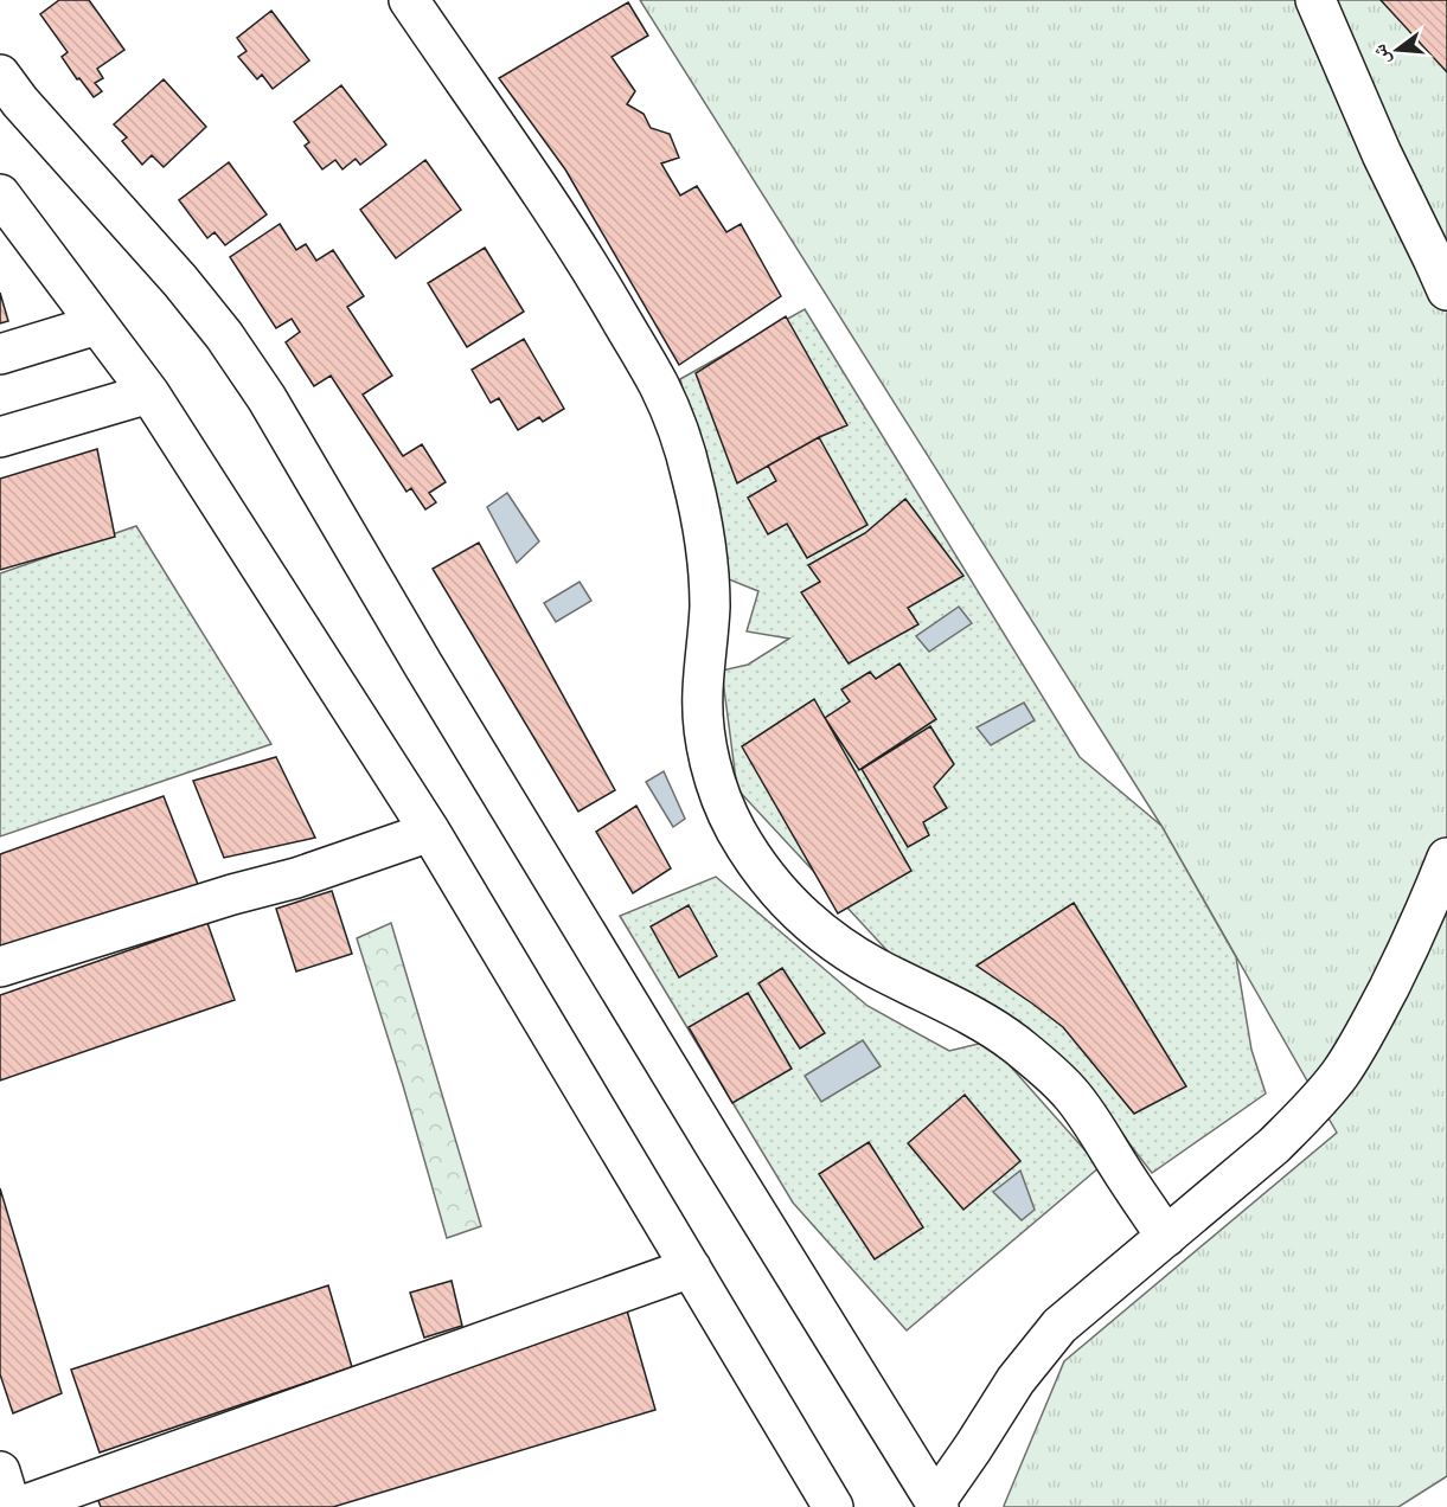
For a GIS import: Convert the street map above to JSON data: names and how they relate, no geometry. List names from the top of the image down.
{
  "north": "left"
}
